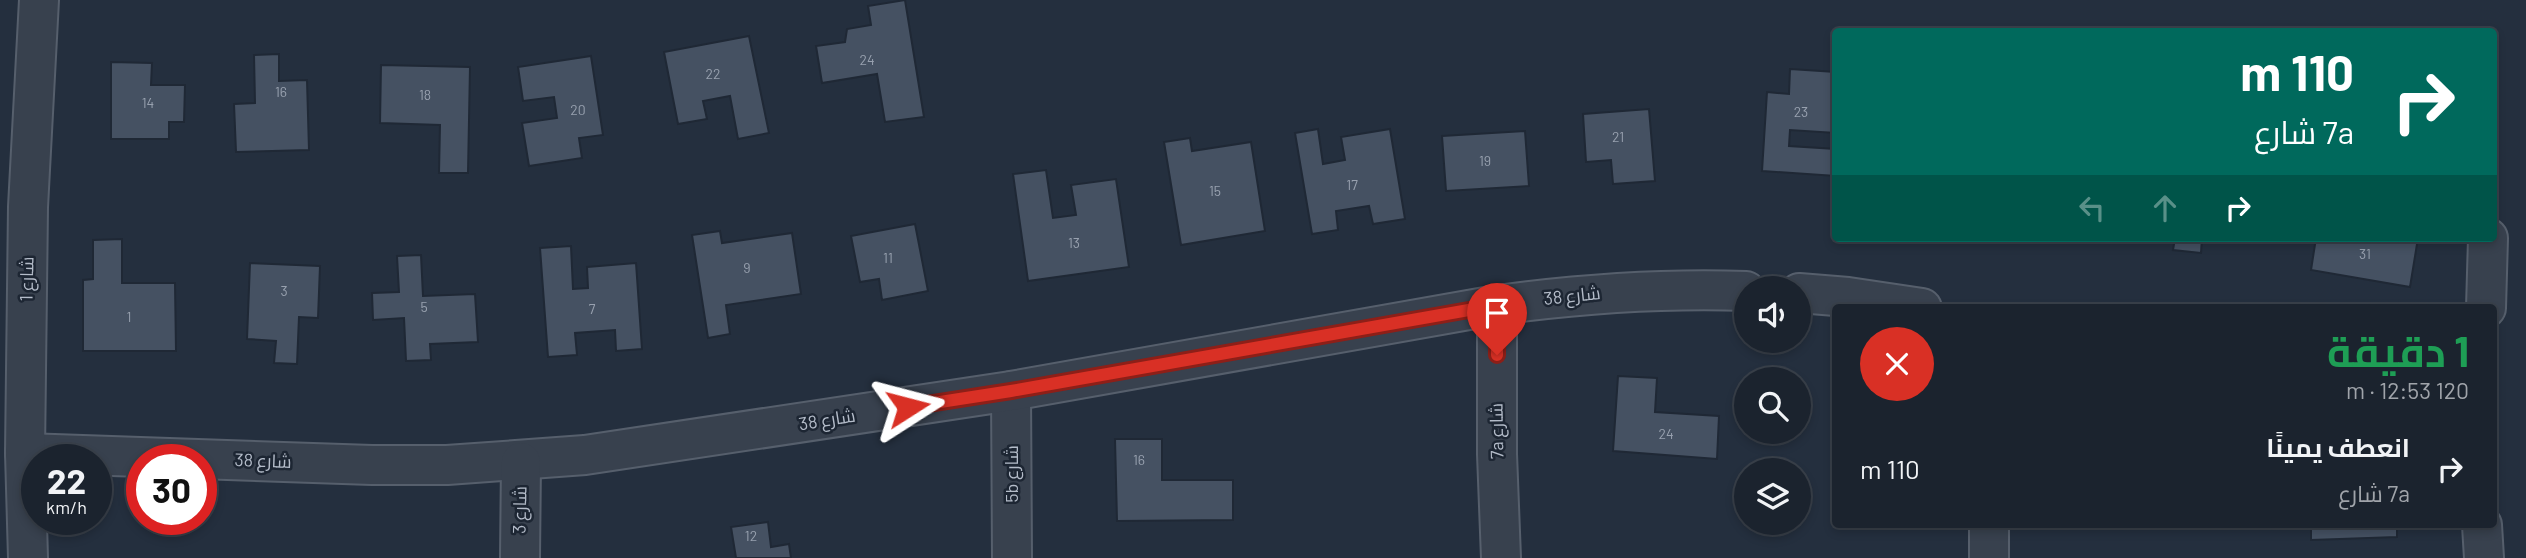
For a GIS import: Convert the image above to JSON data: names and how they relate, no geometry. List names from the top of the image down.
{
  "streets": {
    "street": [
      "شارع 1",
      "شارع 38",
      "7a شارع",
      "5b شارع",
      "شارع 3"
    ]
  },
  "crossings": [
    ["شارع 38", "7a شارع"],
    ["شارع 38", "5b شارع"],
    ["شارع 38", "شارع 3"]
  ],
  "house_numbers": [
    "24",
    "22",
    "16",
    "18",
    "14",
    "20",
    "23",
    "21",
    "19",
    "17",
    "15",
    "13",
    "31",
    "11",
    "9",
    "3",
    "5",
    "7",
    "1",
    "24",
    "16",
    "12"
  ],
  "page": {
    "turn": ["110 m", "7a شارع"],
    "heading": ["1 دقيقة", "120 m · 12:53"],
    "list": [
      {
        "name": "انعطف يمينًا",
        "note": "7a شارع",
        "value": "110 m"
      }
    ],
    "speed": "22 km/h",
    "limit": "30"
  }
}
